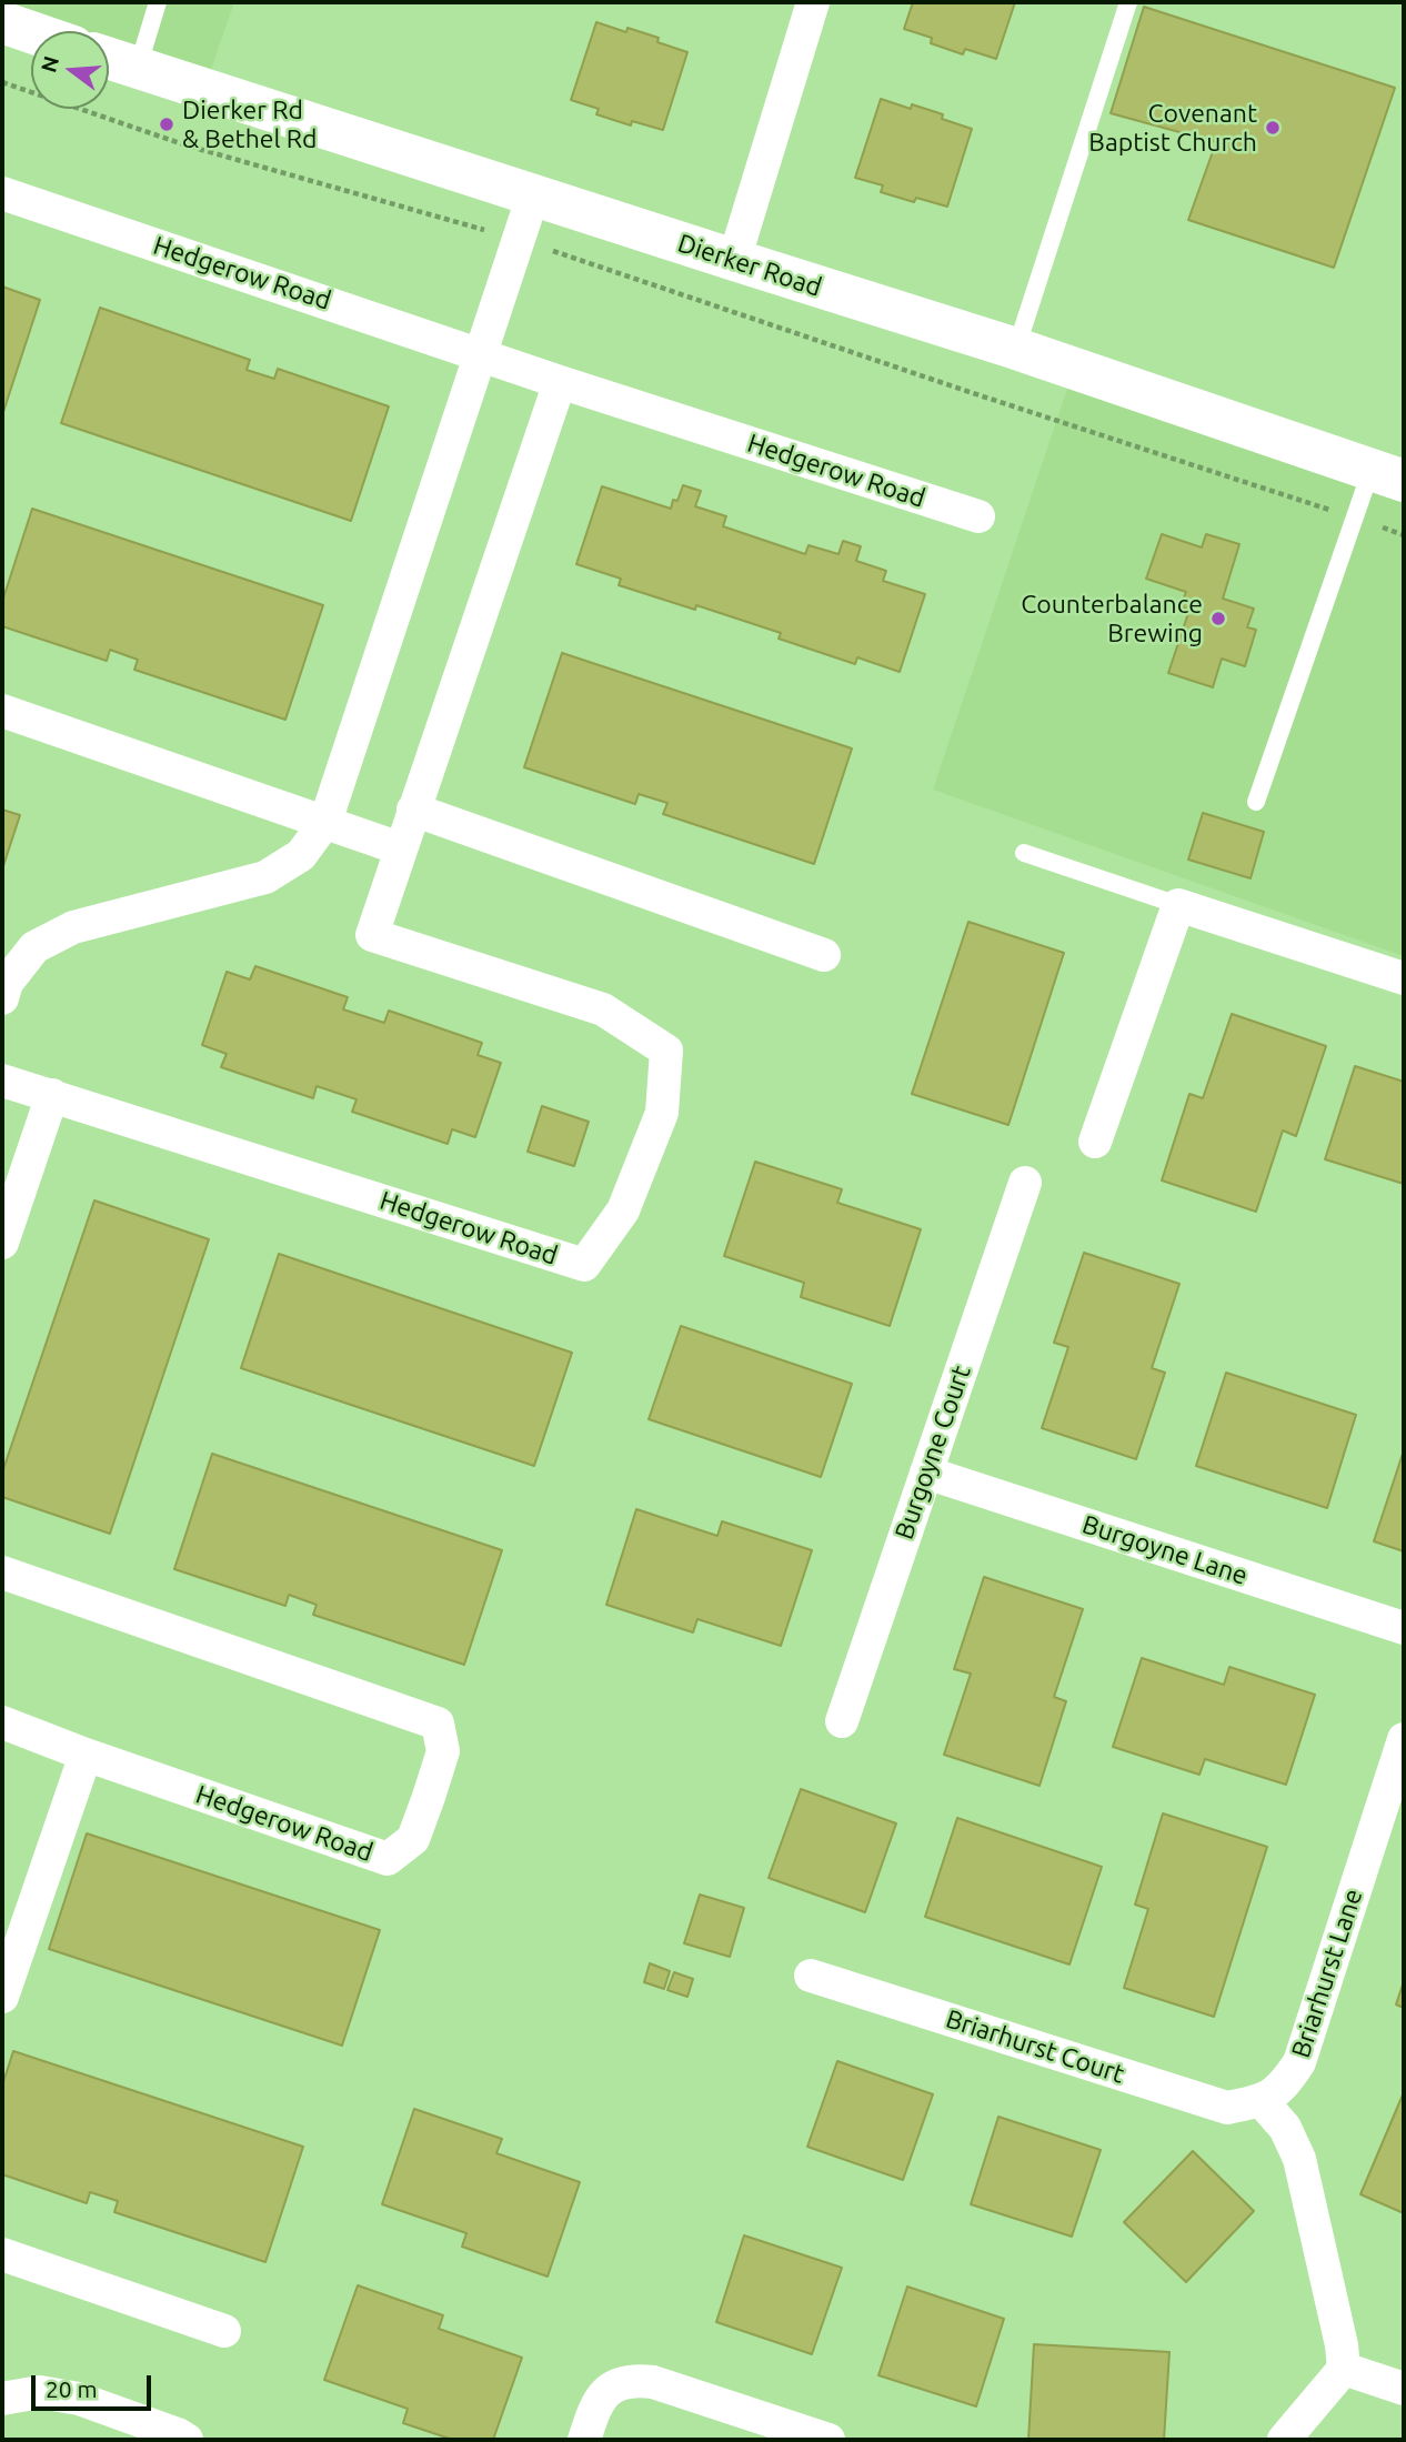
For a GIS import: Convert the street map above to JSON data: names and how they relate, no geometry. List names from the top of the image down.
{
  "streets": {
    "street": [
      "Dierker Road",
      "Hedgerow Road",
      "Burgoyne Court",
      "Burgoyne Lane",
      "Briarhurst Lane",
      "Briarhurst Court"
    ]
  },
  "crossings": [
    ["Burgoyne Court", "Burgoyne Lane"],
    ["Briarhurst Lane", "Briarhurst Court"]
  ],
  "places": ["Dierker Rd & Bethel Rd", "Covenant Baptist Church", "Counterbalance Brewing"],
  "scale_bar": "20 m",
  "north": "left"
}
